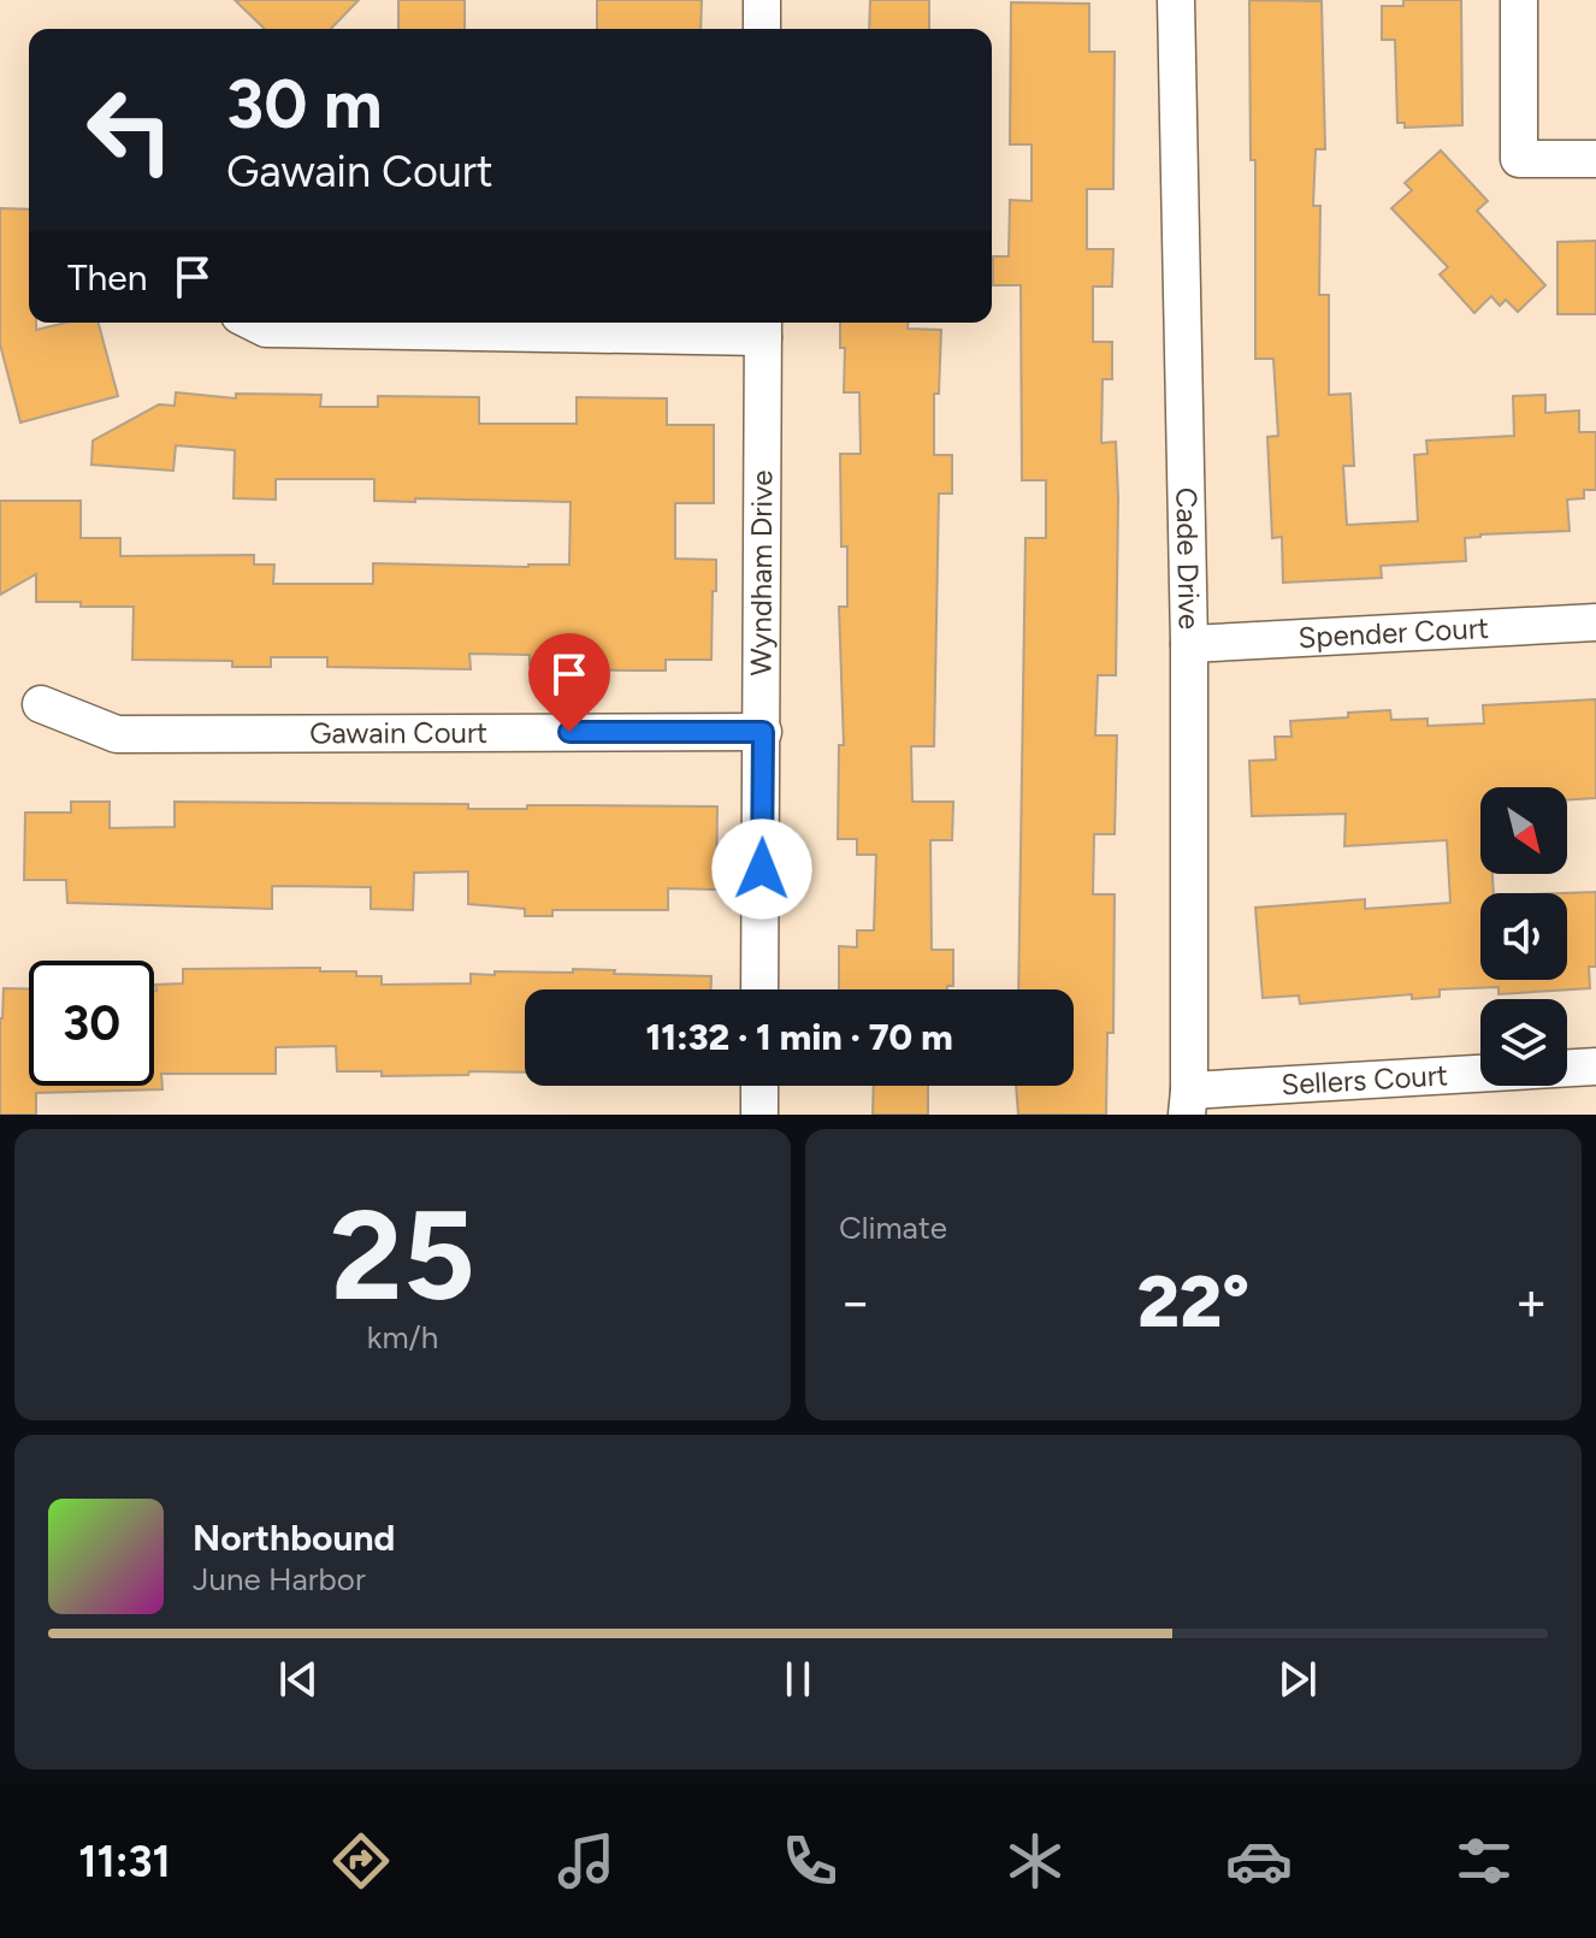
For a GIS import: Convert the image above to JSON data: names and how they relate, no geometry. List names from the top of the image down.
{
  "streets": {
    "street": [
      "Cade Drive",
      "Wyndham Drive",
      "Spender Court",
      "Gawain Court",
      "Sellers Court"
    ]
  },
  "crossings": [
    ["Cade Drive", "Spender Court"],
    ["Cade Drive", "Sellers Court"],
    ["Wyndham Drive", "Gawain Court"]
  ],
  "north": "bottom right",
  "page": {
    "turn": ["30 m", "Gawain Court"],
    "then": "Then",
    "limit": "30",
    "trip": "11:32 · 1 min · 70 m",
    "tile": [
      ["25", "km/h"],
      "Climate"
    ],
    "heat": ["−", "22°", "+"],
    "song": ["Northbound", "June Harbor"],
    "tabs": "11:31"
  }
}
